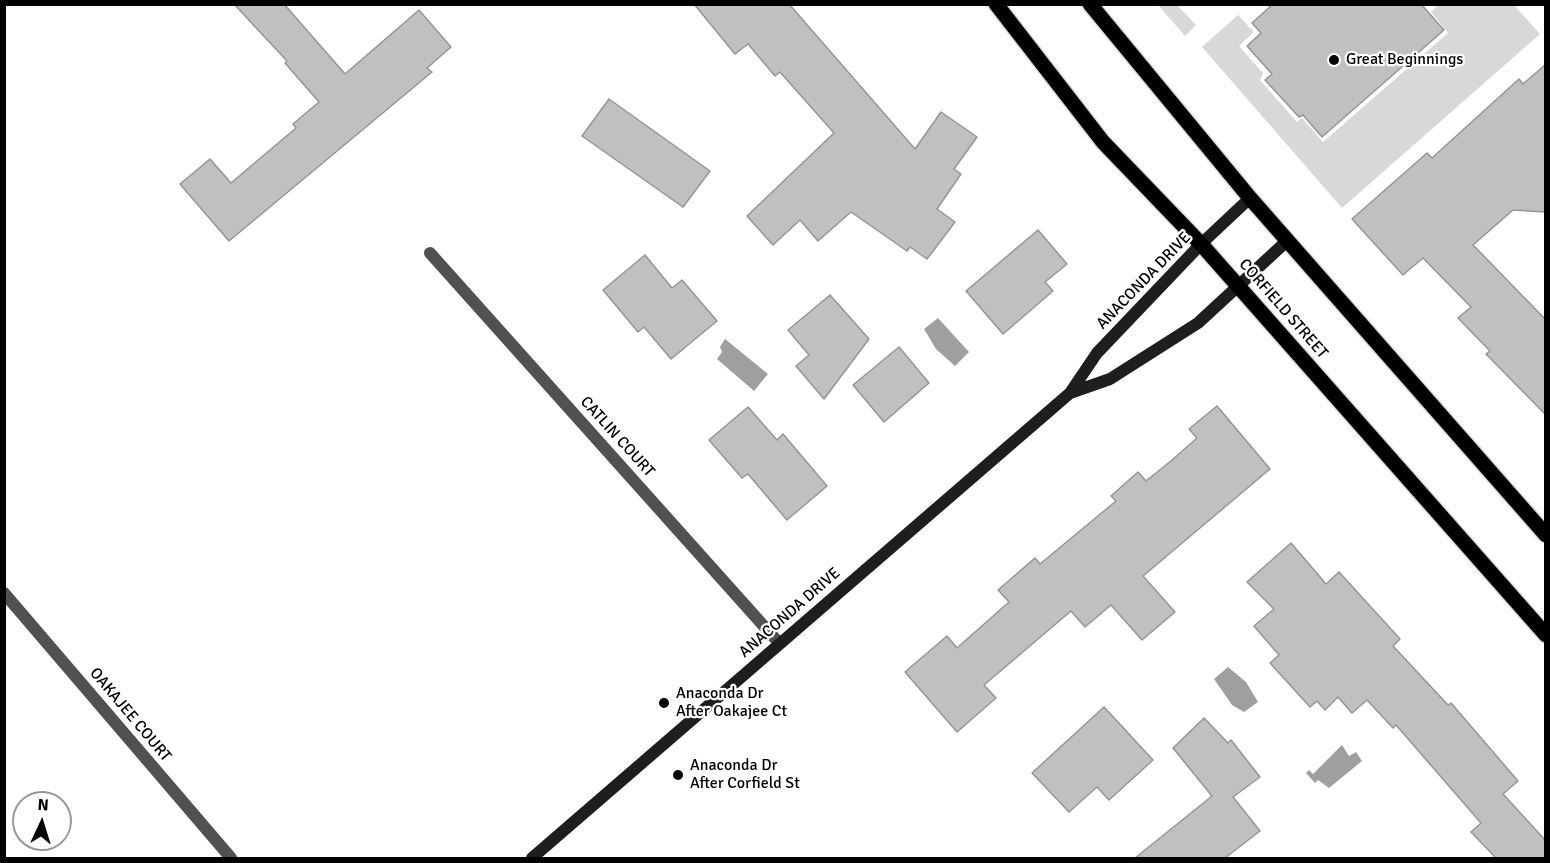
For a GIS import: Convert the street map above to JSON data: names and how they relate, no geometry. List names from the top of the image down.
{
  "streets": {
    "main road": ["ANACONDA DRIVE", "CORFIELD STREET"],
    "street": ["CATLIN COURT", "OAKAJEE COURT"]
  },
  "crossings": [
    ["ANACONDA DRIVE", "CORFIELD STREET"],
    ["ANACONDA DRIVE", "CATLIN COURT"]
  ],
  "places": ["Great Beginnings", "Anaconda Dr After Oakajee Ct", "Anaconda Dr After Corfield St"],
  "north": "top"
}
